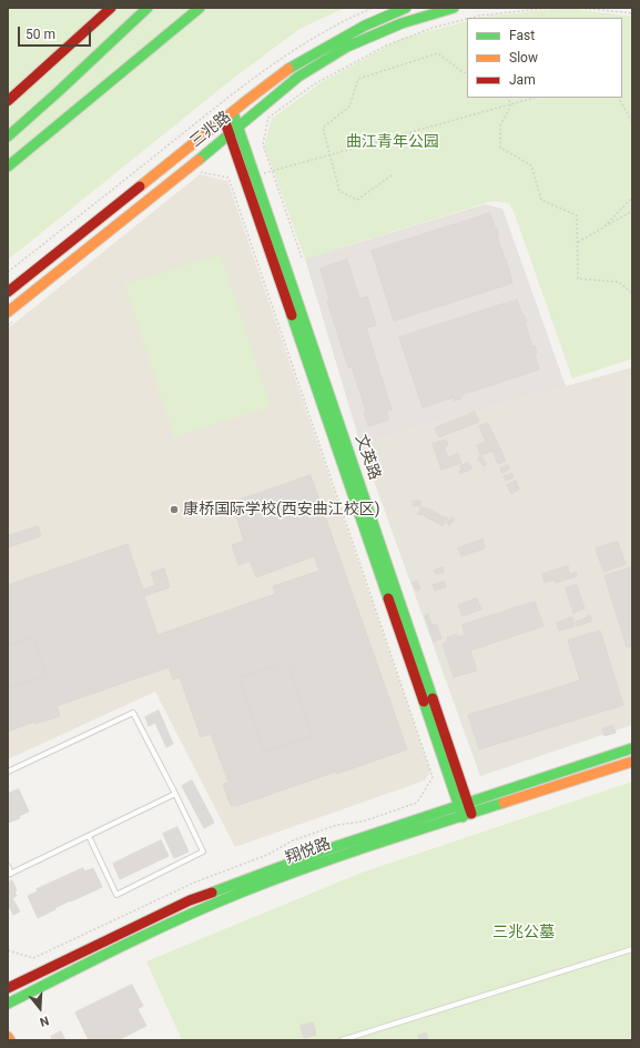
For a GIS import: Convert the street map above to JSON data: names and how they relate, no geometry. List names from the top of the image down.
{
  "streets": {
    "main road": ["三兆路", "文英路", "翔悦路"]
  },
  "crossings": [
    ["三兆路", "文英路"],
    ["文英路", "翔悦路"]
  ],
  "parks": ["曲江青年公园", "三兆公墓"],
  "places": ["康桥国际学校(西安曲江校区)"],
  "legend": ["Fast", "Slow", "Jam"],
  "scale_bar": "50 m",
  "north": "bottom"
}
